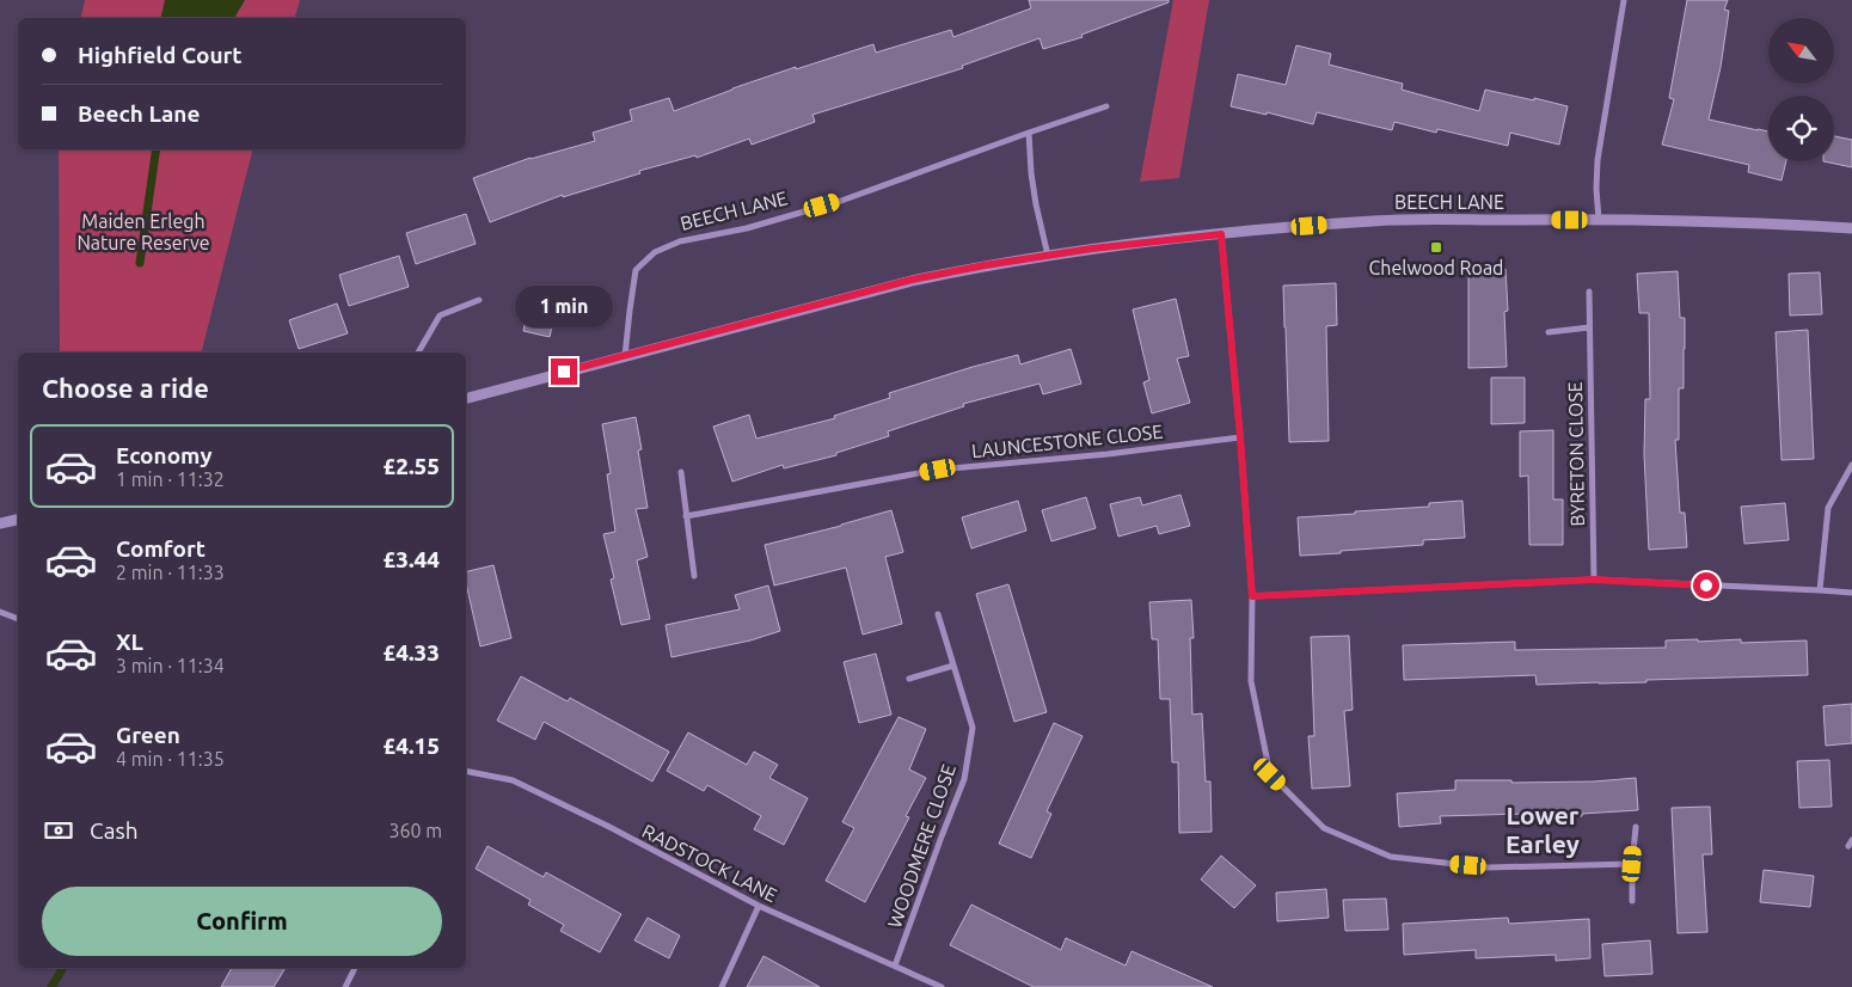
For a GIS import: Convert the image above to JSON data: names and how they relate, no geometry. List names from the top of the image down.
{
  "streets": {
    "street": [
      "BEECH LANE",
      "LAUNCESTONE CLOSE",
      "BYRETON CLOSE",
      "WOODMERE CLOSE",
      "RADSTOCK LANE"
    ]
  },
  "crossings": [
    ["WOODMERE CLOSE", "RADSTOCK LANE"]
  ],
  "districts": ["Lower Earley"],
  "parks": ["Maiden Erlegh Nature Reserve"],
  "places": {
    "transit": ["Chelwood Road"]
  },
  "north": "top left",
  "page": {
    "banner": ["Highfield Court", "Beech Lane"],
    "bubble": "1 min",
    "heading": "Choose a ride",
    "list": [
      {
        "name": "Economy",
        "note": "1 min · 11:32",
        "value": "£2.55"
      },
      {
        "name": "Comfort",
        "note": "2 min · 11:33",
        "value": "£3.44"
      },
      {
        "name": "XL",
        "note": "3 min · 11:34",
        "value": "£4.33"
      },
      {
        "name": "Green",
        "note": "4 min · 11:35",
        "value": "£4.15"
      }
    ],
    "pay": ["Cash", "360 m"],
    "buttons": "Confirm"
  }
}
